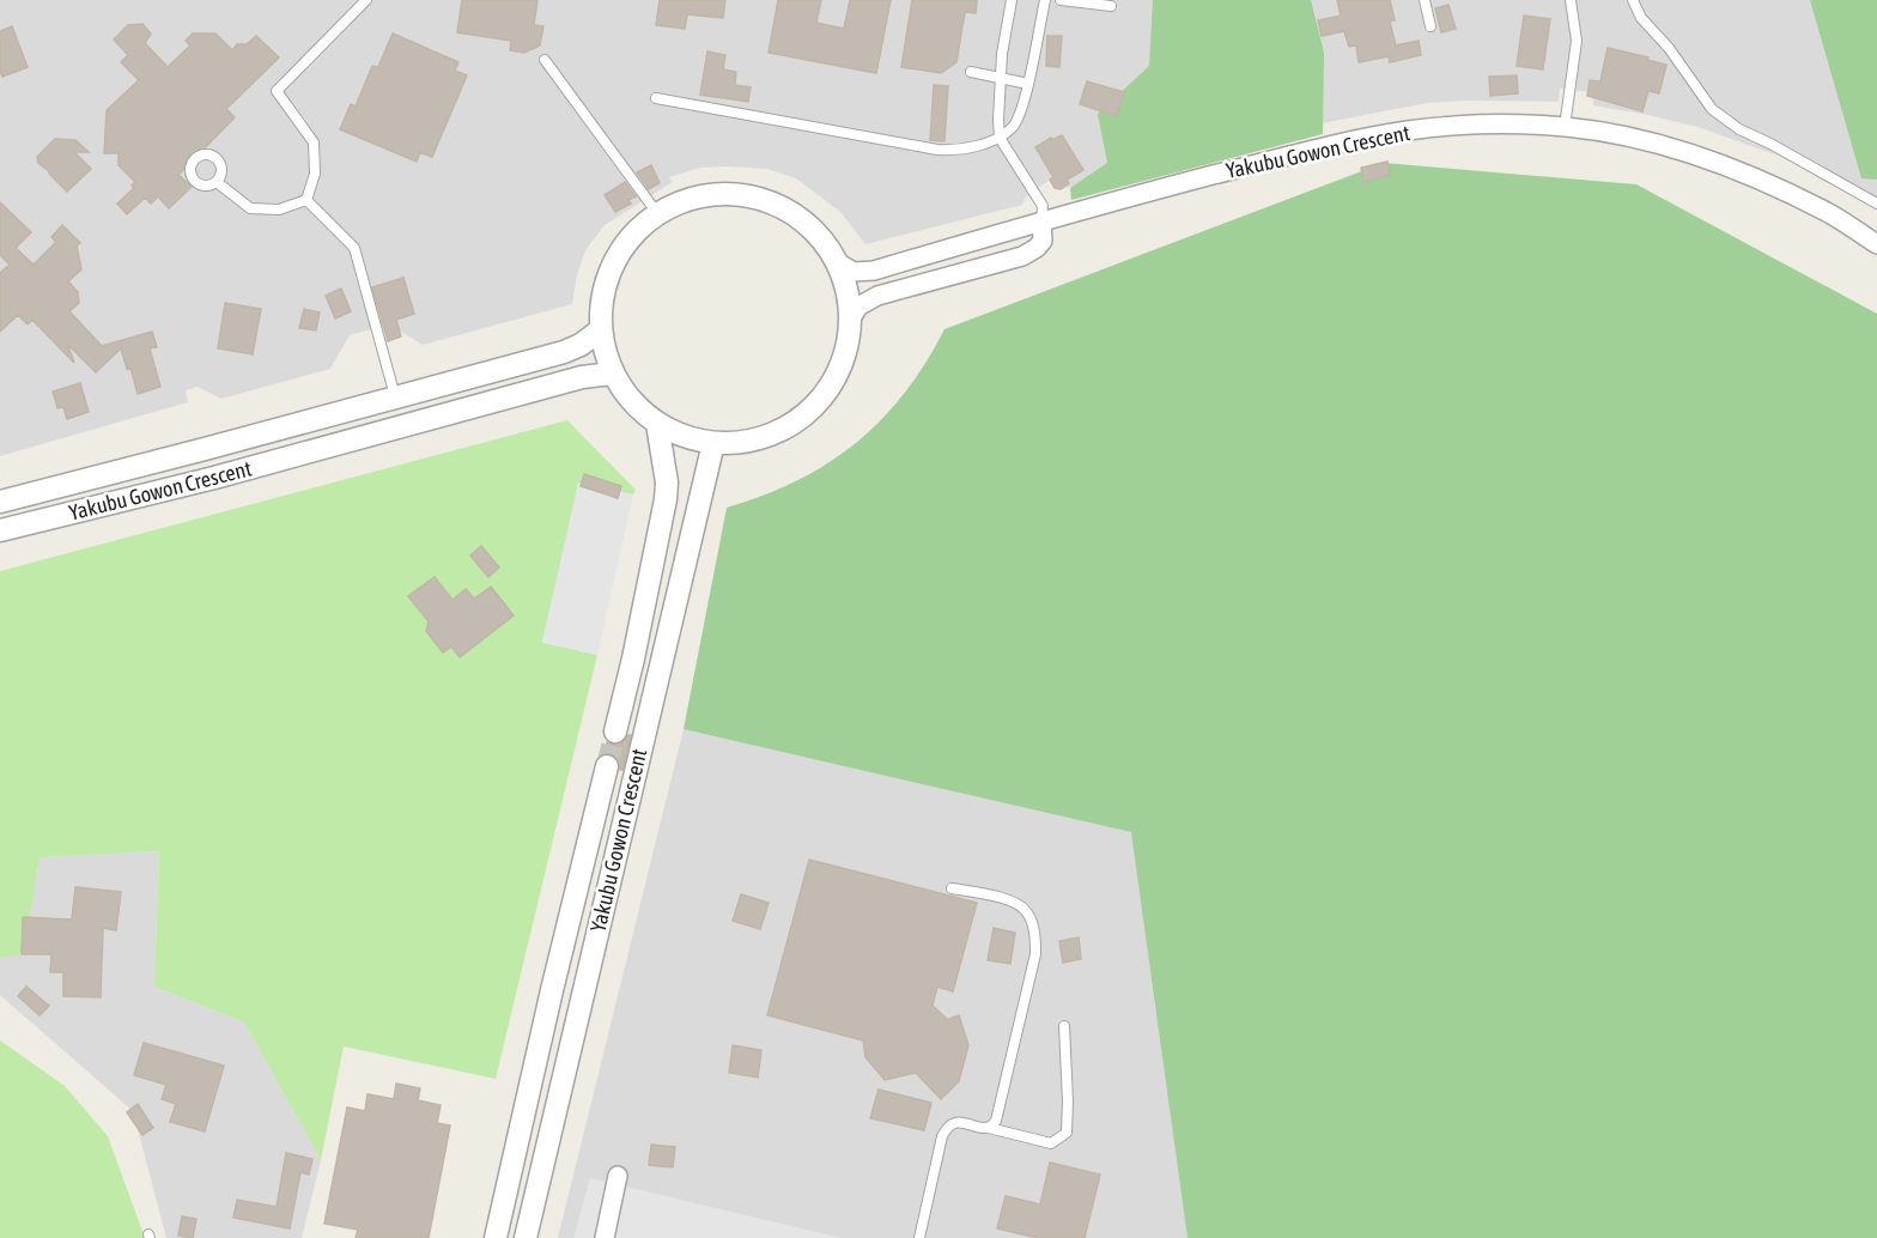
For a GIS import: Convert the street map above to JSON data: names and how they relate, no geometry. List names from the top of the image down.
{
  "streets": {
    "street": ["Yakubu Gowon Crescent"]
  }
}
